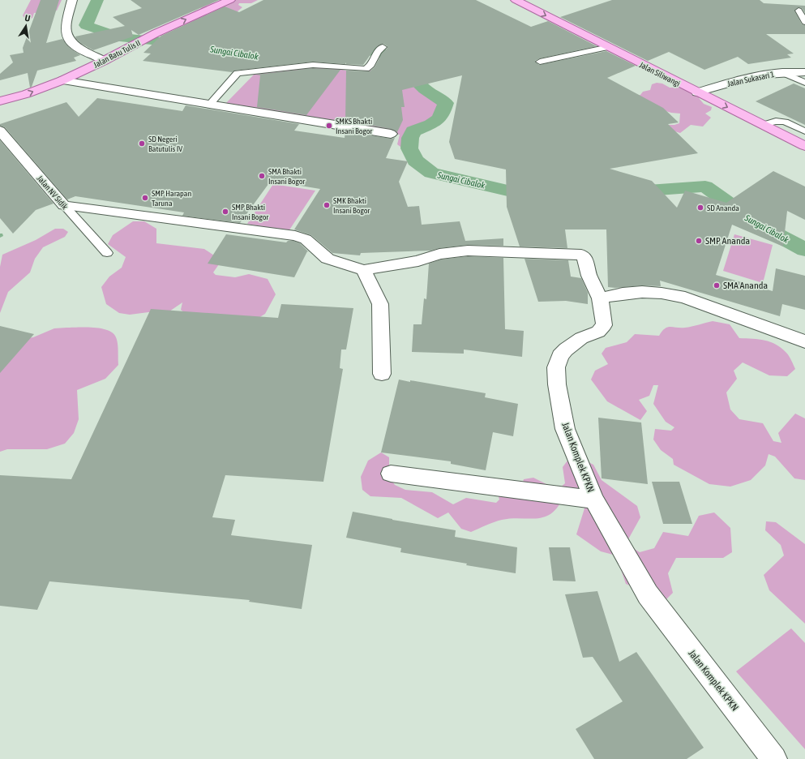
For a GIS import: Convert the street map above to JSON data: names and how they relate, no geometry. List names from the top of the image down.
{
  "streets": {
    "main road": ["Jalan Batu Tulis II", "Jalan Siliwangi"],
    "street": ["Jalan Sukasari 1", "Jalan NV Sidik", "Jalan Komplek KPKN"]
  },
  "crossings": [
    ["Jalan Siliwangi", "Jalan Sukasari 1"]
  ],
  "one_way": ["Jalan Batu Tulis II", "Jalan Siliwangi"],
  "water": ["Sungai Cibalok"],
  "places": [
    "SMKS Bhakti Insani Bogor",
    "SD Negeri Batutulis IV",
    "SMA Bhakti Insani Bogor",
    "SMP Harapan Taruna",
    "SMK Bhakti Insani Bogor",
    "SD Ananda",
    "SMP Bhakti Insani Bogor",
    "SMP Ananda",
    "SMA Ananda"
  ],
  "north": "top"
}
